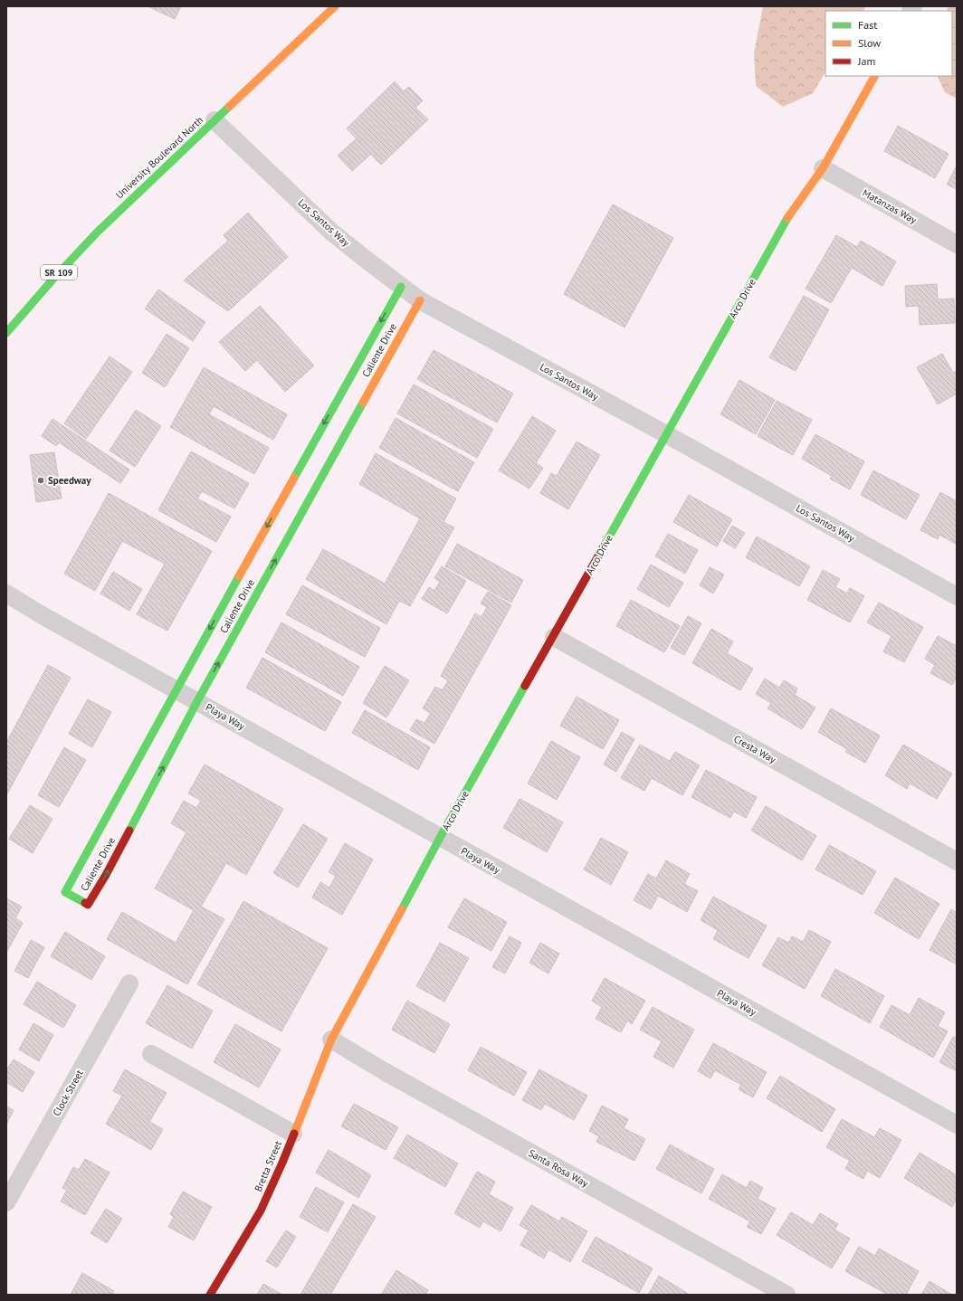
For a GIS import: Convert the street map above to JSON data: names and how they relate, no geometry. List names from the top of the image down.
{
  "streets": {
    "street": [
      "University Boulevard North",
      "Matanzas Way",
      "Los Santos Way",
      "SR 109",
      "Arco Drive",
      "Caliente Drive",
      "Playa Way",
      "Cresta Way",
      "Clock Street",
      "Bretta Street",
      "Santa Rosa Way"
    ]
  },
  "crossings": [
    ["University Boulevard North", "Los Santos Way"],
    ["Matanzas Way", "Arco Drive"],
    ["Los Santos Way", "Arco Drive"],
    ["Los Santos Way", "Caliente Drive"],
    ["Arco Drive", "Playa Way"],
    ["Arco Drive", "Cresta Way"],
    ["Arco Drive", "Bretta Street"],
    ["Arco Drive", "Santa Rosa Way"],
    ["Caliente Drive", "Playa Way"],
    ["Bretta Street", "Santa Rosa Way"]
  ],
  "places": ["Speedway"],
  "legend": ["Fast", "Slow", "Jam"]
}
